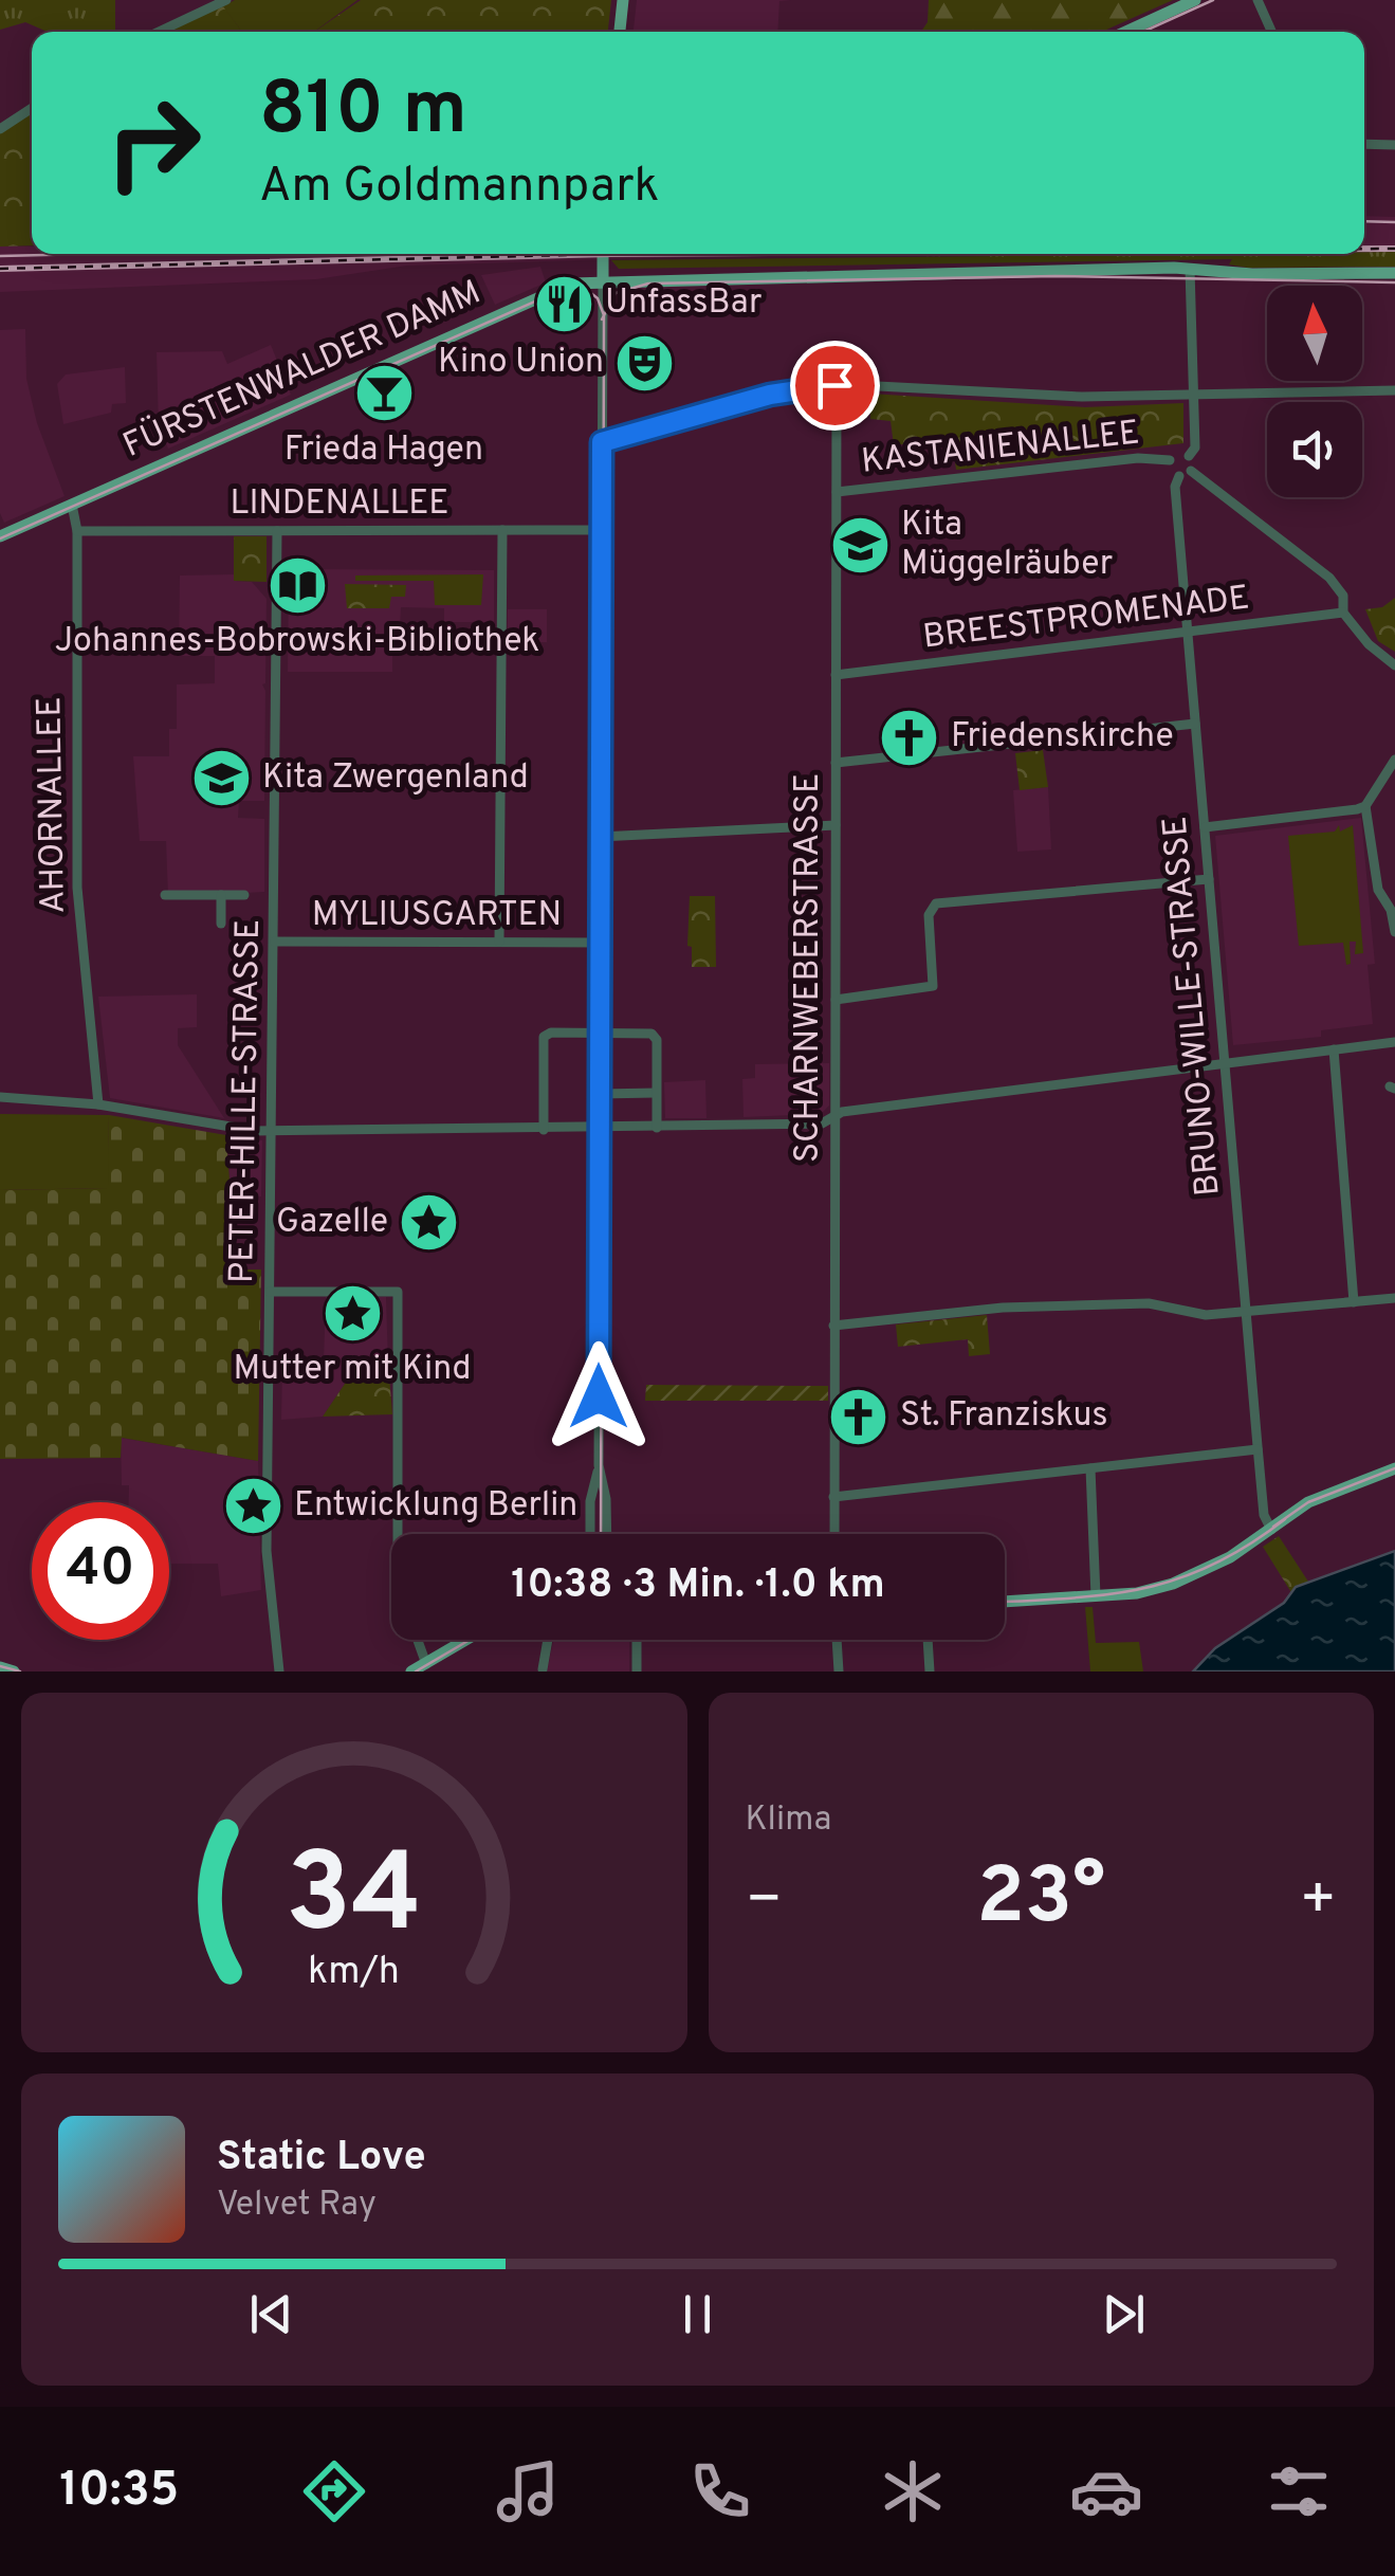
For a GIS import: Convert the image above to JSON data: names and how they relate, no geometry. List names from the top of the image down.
{
  "streets": {
    "main road": ["FÜRSTENWALDER DAMM"],
    "street": [
      "KASTANIENALLEE",
      "LINDENALLEE",
      "BREESTPROMENADE",
      "AHORNALLEE",
      "MYLIUSGARTEN",
      "SCHARNWEBERSTRASSE",
      "BRUNO-WILLE-STRASSE",
      "PETER-HILLE-STRASSE"
    ]
  },
  "crossings": [
    ["FÜRSTENWALDER DAMM", "AHORNALLEE"],
    ["KASTANIENALLEE", "SCHARNWEBERSTRASSE"],
    ["KASTANIENALLEE", "BRUNO-WILLE-STRASSE"],
    ["LINDENALLEE", "AHORNALLEE"],
    ["LINDENALLEE", "PETER-HILLE-STRASSE"],
    ["BREESTPROMENADE", "SCHARNWEBERSTRASSE"],
    ["BREESTPROMENADE", "BRUNO-WILLE-STRASSE"],
    ["MYLIUSGARTEN", "PETER-HILLE-STRASSE"]
  ],
  "places": {
    "restaurant": ["UnfassBar"],
    "theatre": ["Kino Union"],
    "bar": ["Frieda Hagen"],
    "school or university": ["Kita Müggelräuber", "Kita Zwergenland"],
    "library": ["Johannes-Bobrowski-Bibliothek"],
    "church": ["Friedenskirche", "St. Franziskus"],
    "place": ["Gazelle", "Mutter mit Kind", "Entwicklung Berlin"]
  },
  "north": "top",
  "page": {
    "turn": ["810 m", "Am Goldmannpark"],
    "limit": "40",
    "trip": "10:38 · 3 Min. · 1.0 km",
    "tile": "Klima",
    "heat": ["−", "23°", "+"],
    "song": ["Static Love", "Velvet Ray"],
    "tabs": "10:35",
    "gauge": ["34", "km/h"]
  }
}
